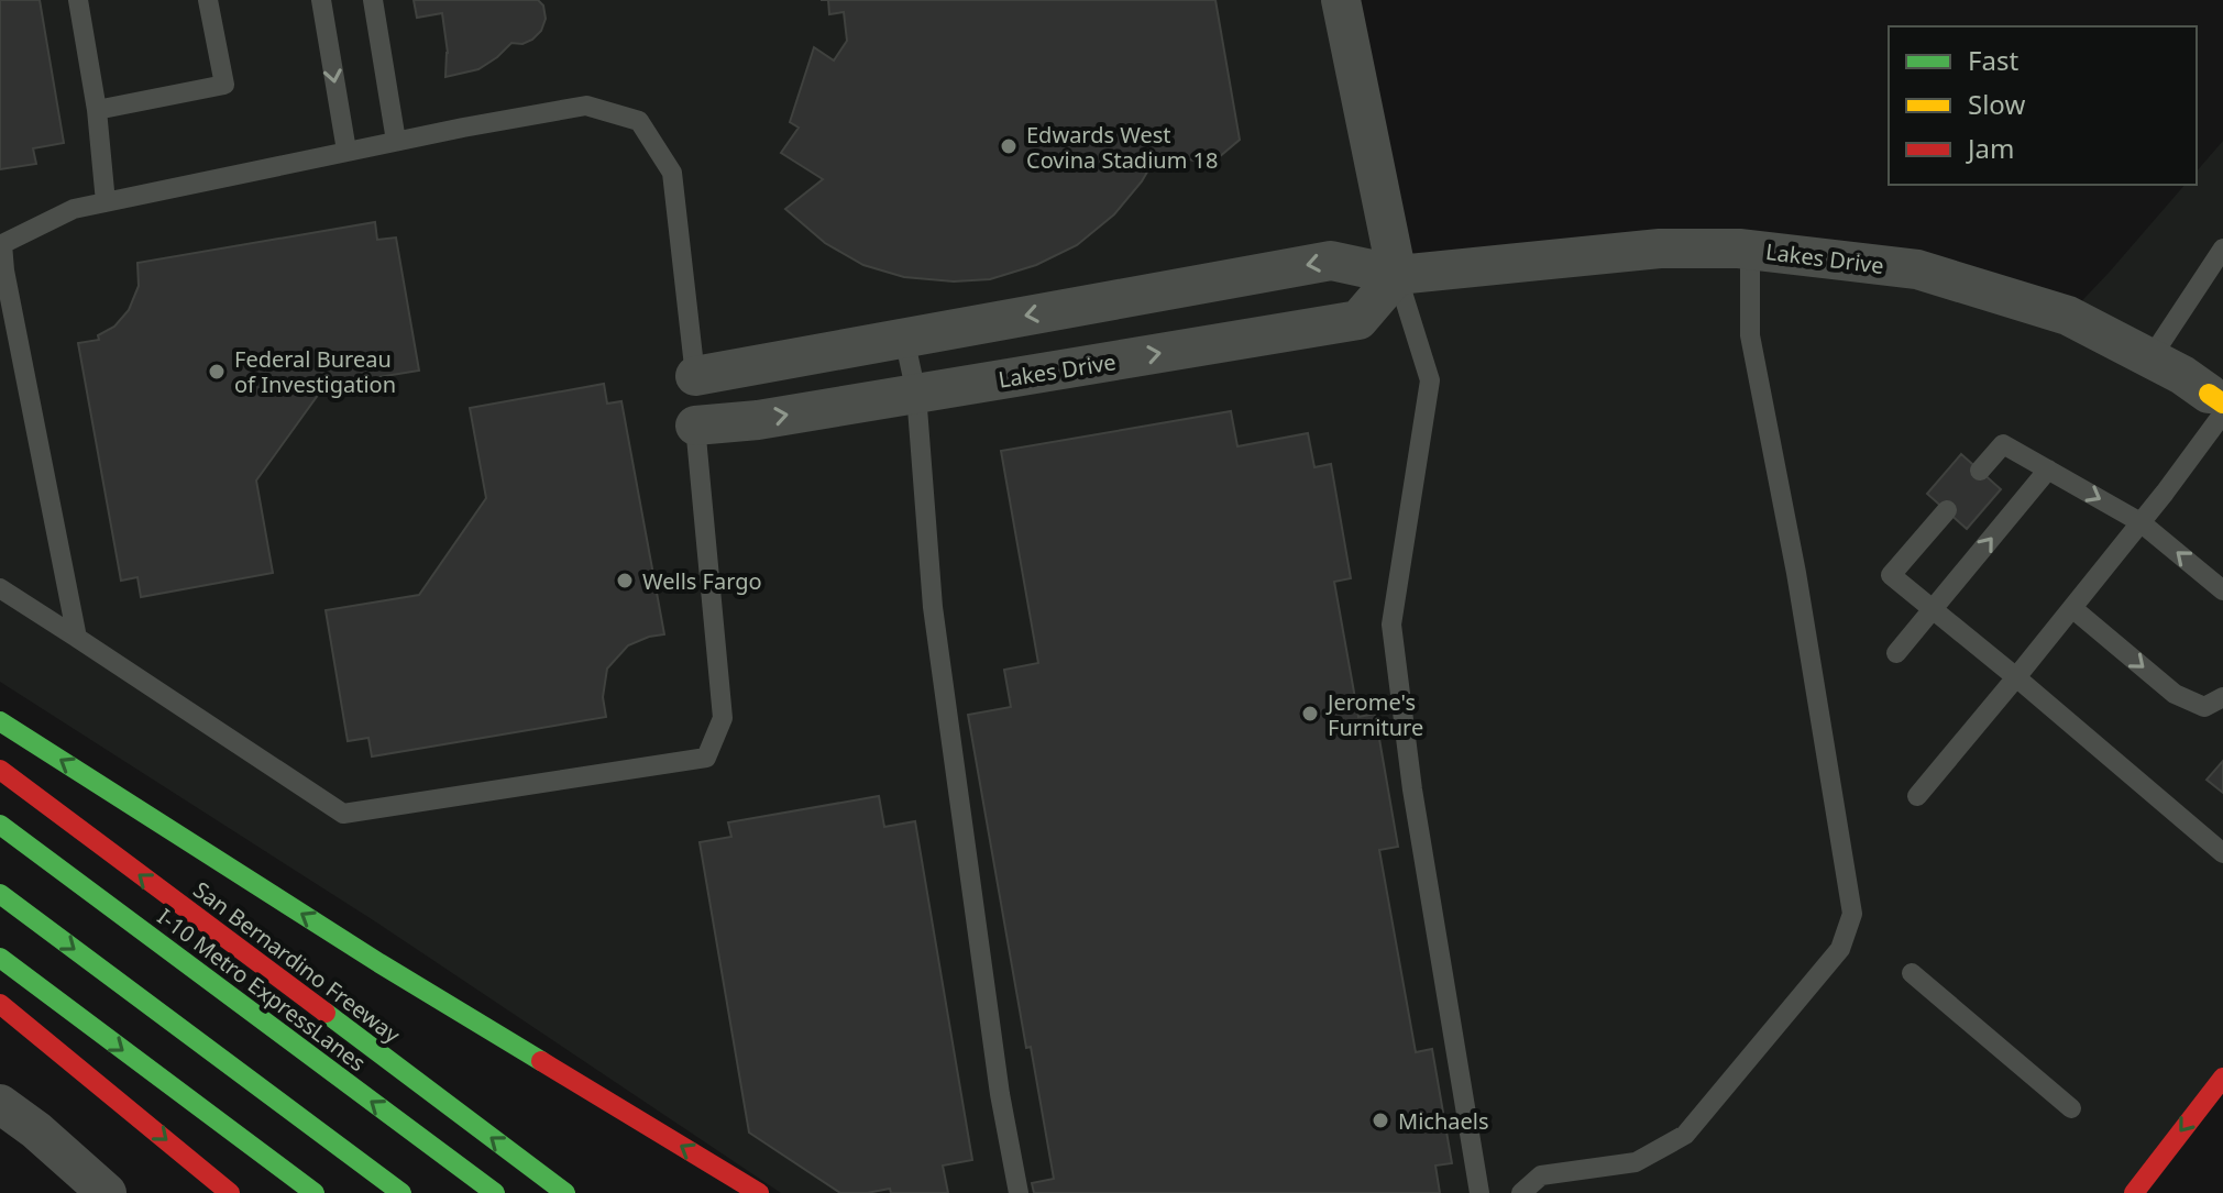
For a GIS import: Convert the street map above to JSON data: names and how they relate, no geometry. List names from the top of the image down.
{
  "streets": {
    "main road": ["San Bernardino Freeway", "I-10 Metro ExpressLanes"],
    "street": ["Lakes Drive"]
  },
  "places": [
    "Edwards West Covina Stadium 18",
    "Federal Bureau of Investigation",
    "Wells Fargo",
    "Jerome's Furniture",
    "Michaels"
  ],
  "legend": ["Fast", "Slow", "Jam"]
}
